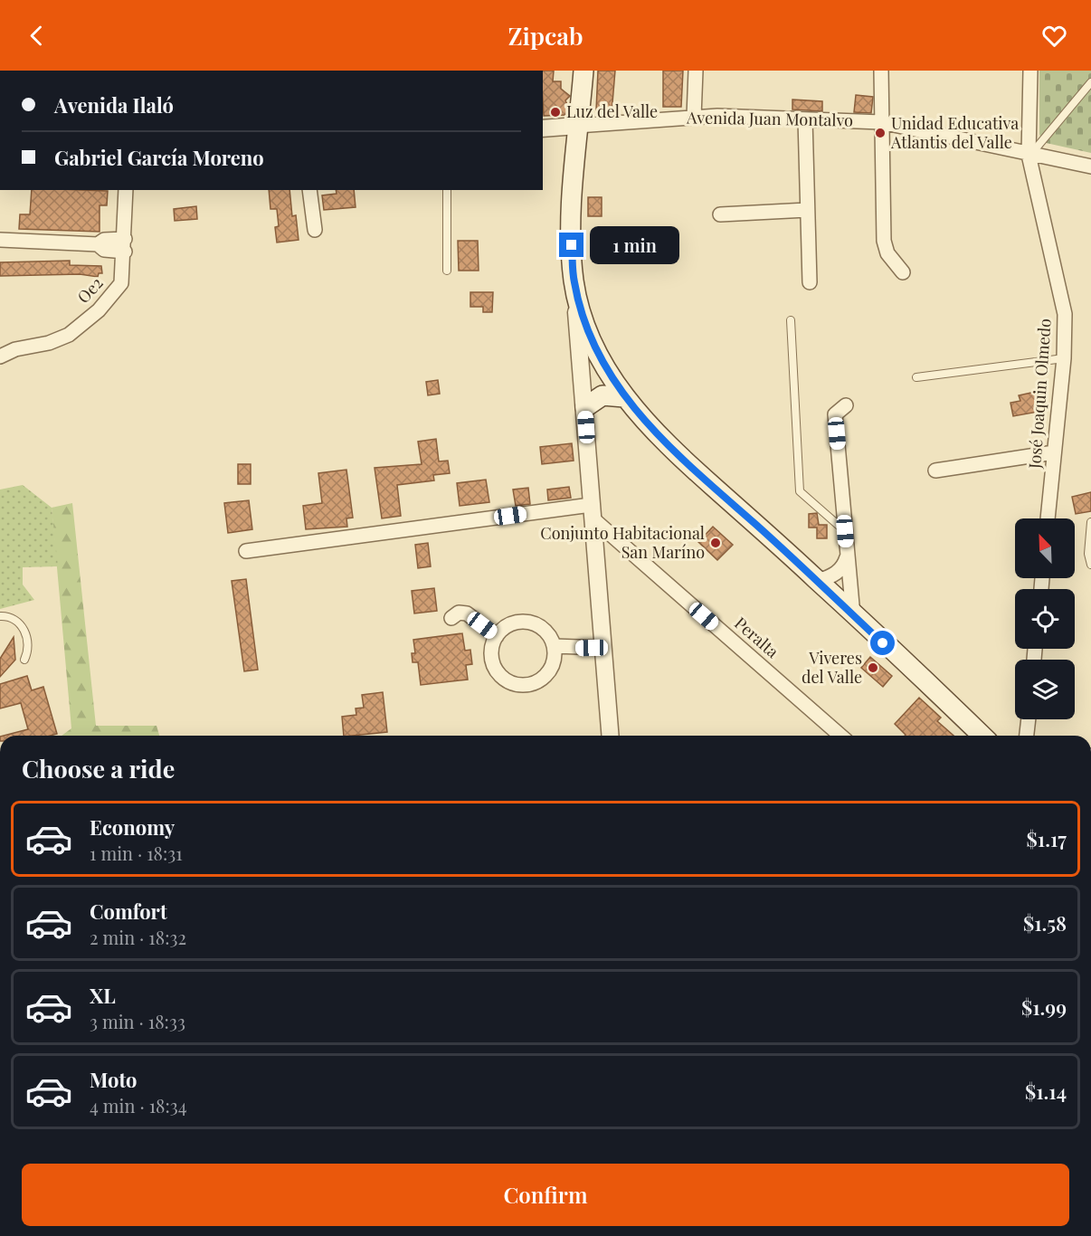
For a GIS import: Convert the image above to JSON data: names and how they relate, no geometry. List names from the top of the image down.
{
  "streets": {
    "street": [
      "Avenida Juan Montalvo",
      "Oe2",
      "José Joaquin Olmedo",
      "Peralta"
    ]
  },
  "crossings": [
    ["Avenida Juan Montalvo", "José Joaquin Olmedo"]
  ],
  "places": [
    "Luz del Valle",
    "Unidad Educativa Atlantis del Valle",
    "Conjunto Habitacional San Maríno",
    "Viveres del Valle"
  ],
  "north": "top left",
  "page": {
    "header": "Zipcab",
    "banner": ["Avenida Ilaló", "Gabriel García Moreno"],
    "bubble": "1 min",
    "heading": "Choose a ride",
    "list": [
      {
        "name": "Economy",
        "note": "1 min · 18:31",
        "value": "$1.17"
      },
      {
        "name": "Comfort",
        "note": "2 min · 18:32",
        "value": "$1.58"
      },
      {
        "name": "XL",
        "note": "3 min · 18:33",
        "value": "$1.99"
      },
      {
        "name": "Moto",
        "note": "4 min · 18:34",
        "value": "$1.14"
      }
    ],
    "buttons": "Confirm"
  }
}
